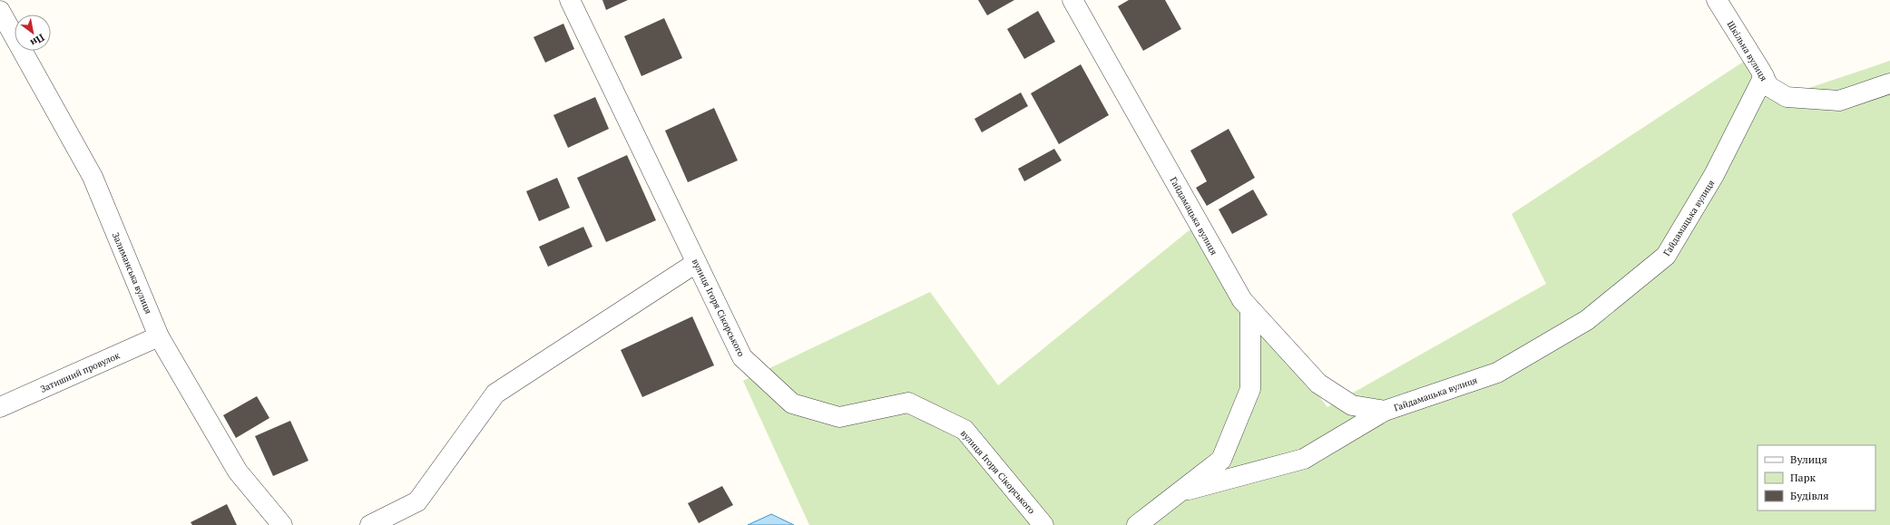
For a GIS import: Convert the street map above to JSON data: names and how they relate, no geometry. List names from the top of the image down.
{
  "streets": {
    "street": [
      "Шкільна вулиця",
      "Гайдамацька вулиця",
      "Залиманська вулиця",
      "вулиця Ігоря Сікорського",
      "Затишний провулок"
    ]
  },
  "crossings": [
    ["Шкільна вулиця", "Гайдамацька вулиця"],
    ["Залиманська вулиця", "Затишний провулок"]
  ],
  "legend": ["Вулиця", "Парк", "Будівля"],
  "north": "bottom right"
}
